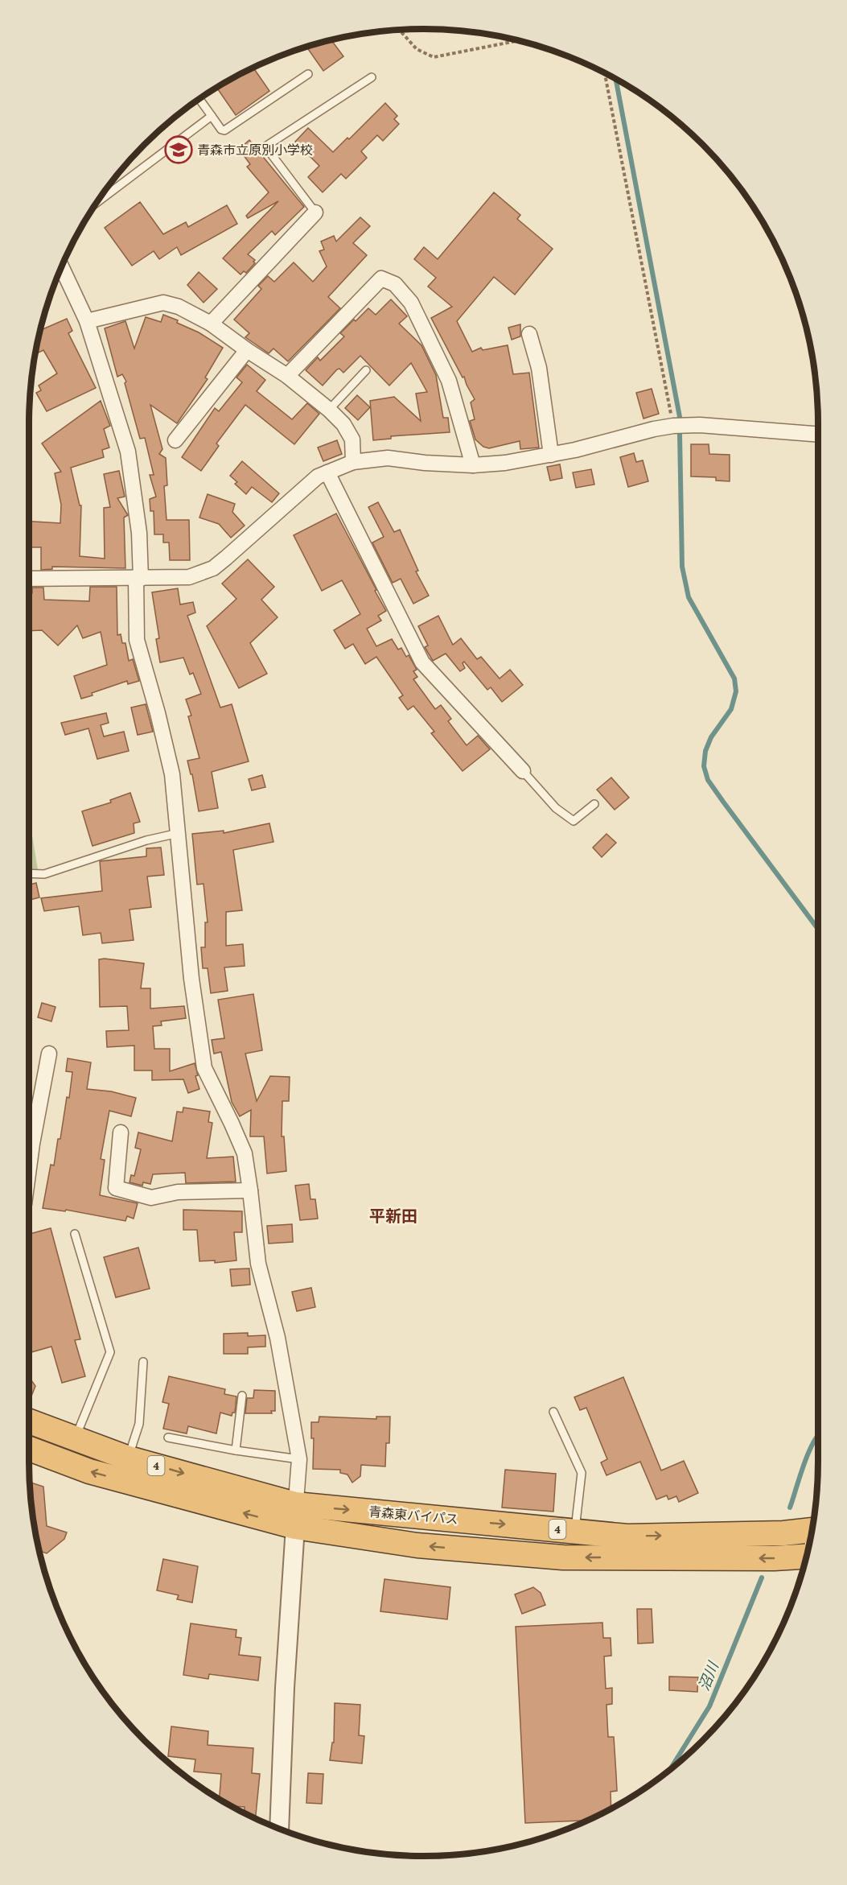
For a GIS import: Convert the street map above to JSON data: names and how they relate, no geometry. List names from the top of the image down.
{
  "streets": {
    "highway": ["4", "青森東バイパス"]
  },
  "districts": ["平新田"],
  "water": ["沼川"],
  "places": {
    "school or university": ["青森市立原別小学校"]
  }
}
